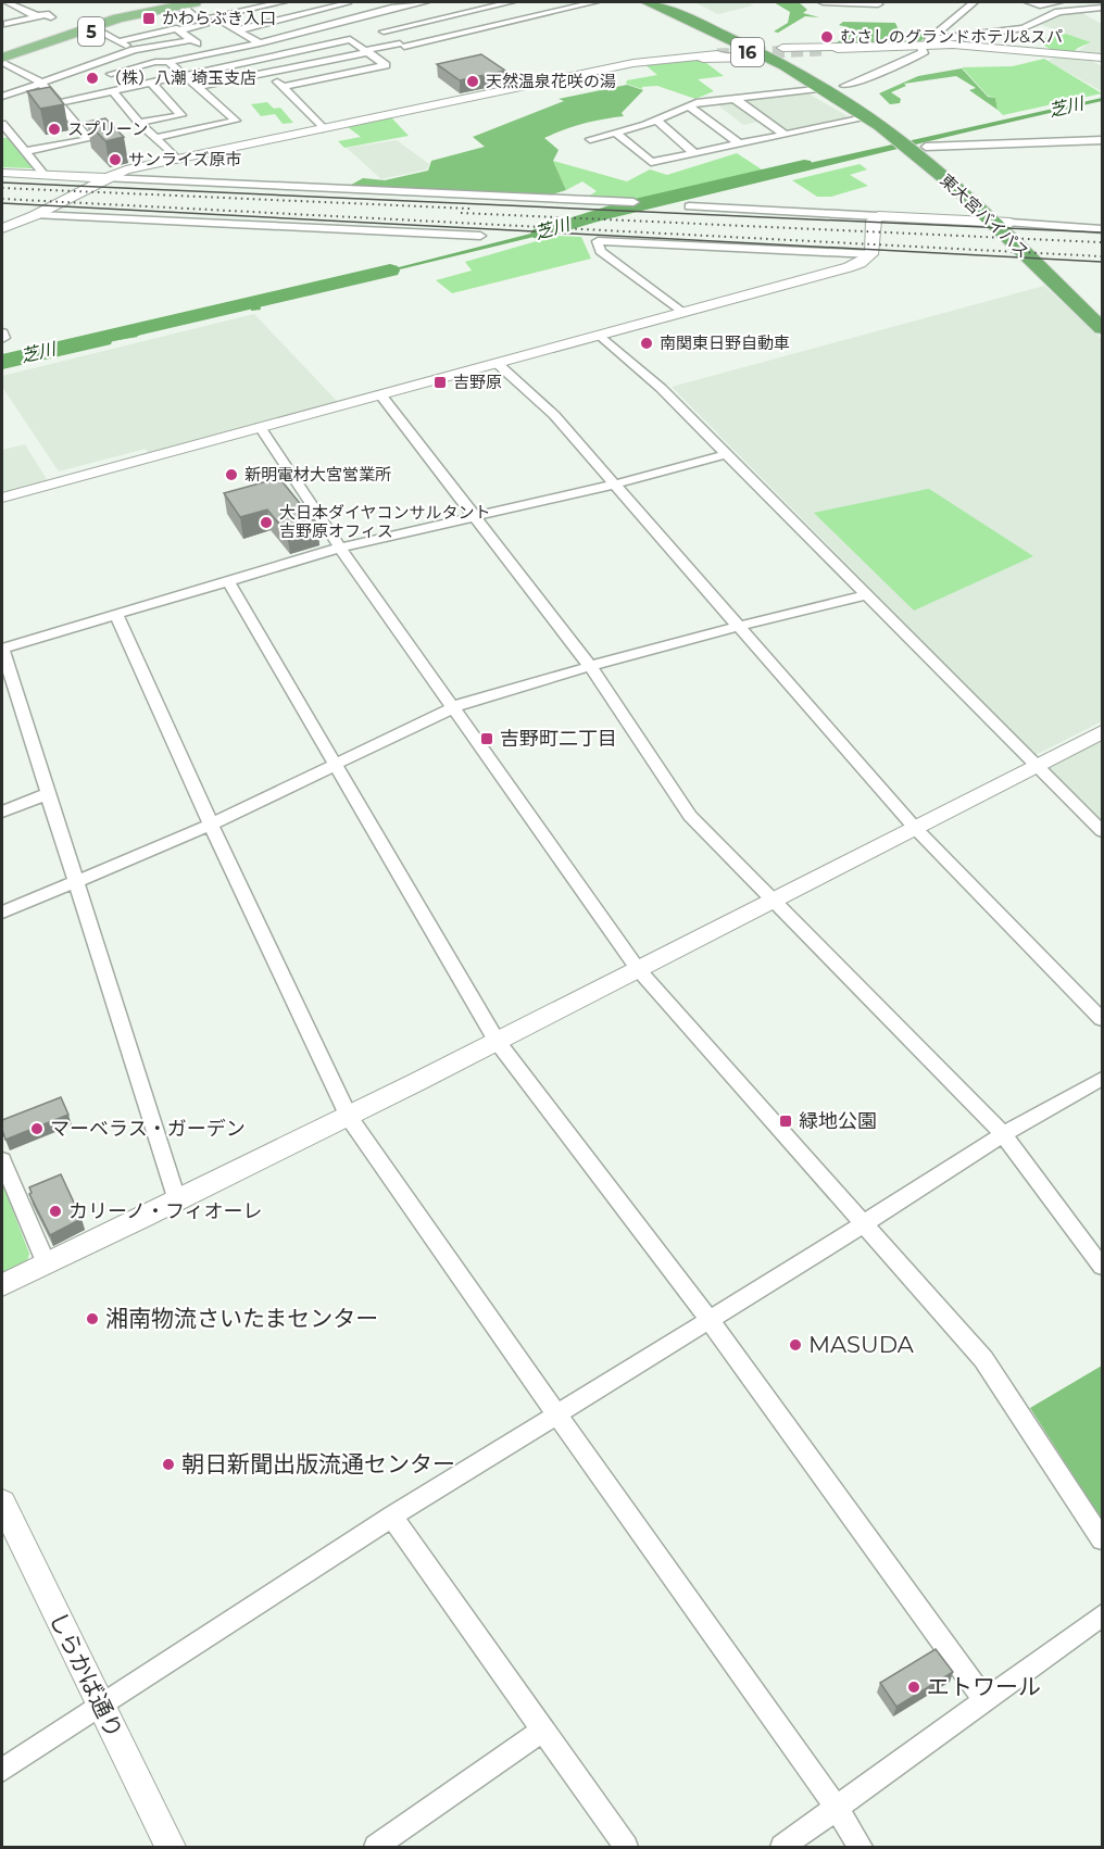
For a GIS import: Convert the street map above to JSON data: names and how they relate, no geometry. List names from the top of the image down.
{
  "streets": {
    "highway": ["16", "東大宮バイパス"],
    "main road": ["5"],
    "street": ["しらかば通り"]
  },
  "water": ["芝川"],
  "places": {
    "transit": [
      "かわらぶき入口",
      "吉野原",
      "吉野町二丁目",
      "緑地公園"
    ],
    "other": [
      "むさしのグランドホテル&スパ",
      "（株）八潮 埼玉支店",
      "天然温泉花咲の湯",
      "スプリーン",
      "サンライズ原市",
      "南関東日野自動車",
      "新明電材大宮営業所",
      "大日本ダイヤコンサルタント 吉野原オフィス",
      "マーベラス・ガーデン",
      "カリーノ・フィオーレ",
      "湘南物流さいたまセンター",
      "MASUDA",
      "朝日新聞出版流通センター",
      "エトワール"
    ]
  }
}
